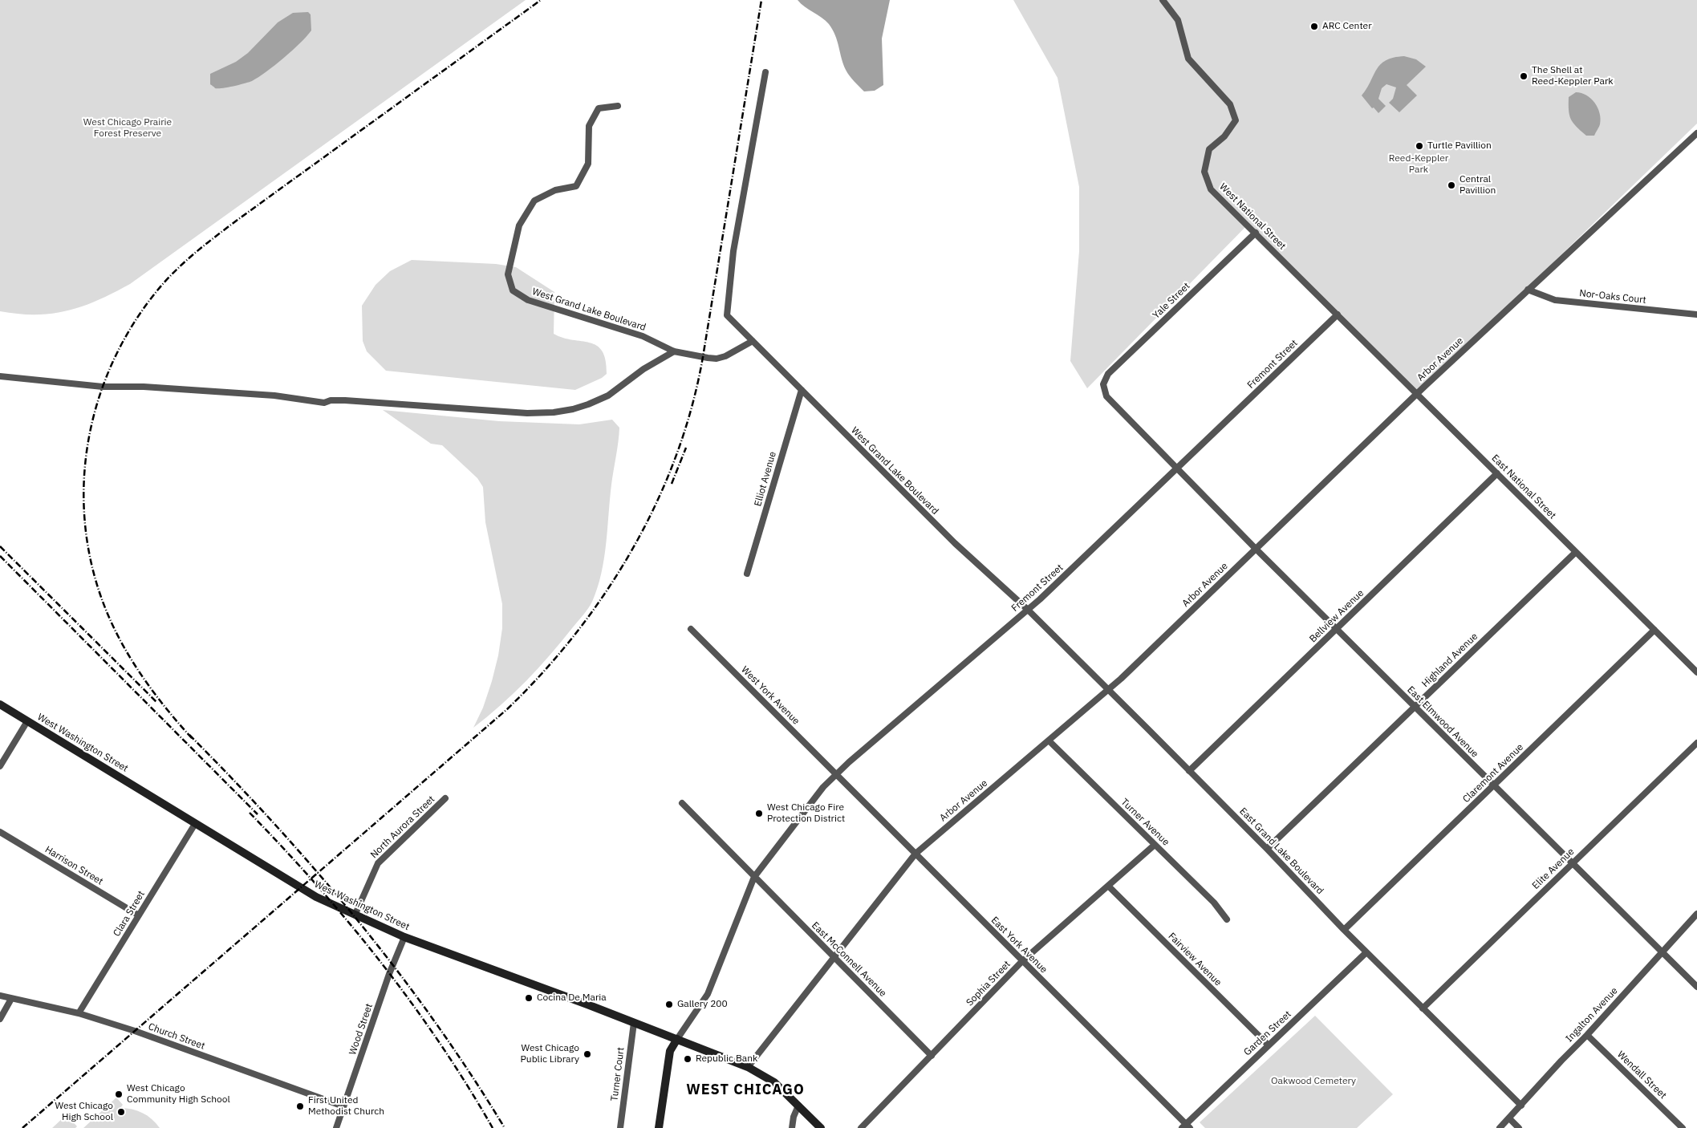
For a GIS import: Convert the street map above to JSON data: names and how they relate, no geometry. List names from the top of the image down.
{
  "streets": {
    "main road": ["West Washington Street"],
    "street": [
      "West National Street",
      "Nor-Oaks Court",
      "Yale Street",
      "West Grand Lake Boulevard",
      "Arbor Avenue",
      "Fremont Street",
      "Elliot Avenue",
      "East National Street",
      "Bellview Avenue",
      "Highland Avenue",
      "West York Avenue",
      "East Elmwood Avenue",
      "Claremont Avenue",
      "Turner Avenue",
      "North Aurora Street",
      "East Grand Lake Boulevard",
      "Harrison Street",
      "Elite Avenue",
      "Clara Street",
      "East York Avenue",
      "East McConnell Avenue",
      "Fairview Avenue",
      "Sophia Street",
      "Ingalton Avenue",
      "Wood Street",
      "Garden Street",
      "Church Street",
      "Turner Court",
      "Wendall Street"
    ]
  },
  "crossings": [
    ["West National Street", "Yale Street"],
    ["West National Street", "Fremont Street"],
    ["West National Street", "East National Street"],
    ["Nor-Oaks Court", "Arbor Avenue"],
    ["Yale Street", "East Elmwood Avenue"],
    ["West Grand Lake Boulevard", "Fremont Street"],
    ["West Grand Lake Boulevard", "Elliot Avenue"],
    ["West Grand Lake Boulevard", "East Grand Lake Boulevard"],
    ["Arbor Avenue", "East National Street"],
    ["Arbor Avenue", "East Elmwood Avenue"],
    ["Arbor Avenue", "West Washington Street"],
    ["Arbor Avenue", "Turner Avenue"],
    ["Arbor Avenue", "East Grand Lake Boulevard"],
    ["Arbor Avenue", "East York Avenue"],
    ["Arbor Avenue", "East McConnell Avenue"],
    ["Fremont Street", "East National Street"],
    ["Fremont Street", "West York Avenue"],
    ["Fremont Street", "East Elmwood Avenue"],
    ["Fremont Street", "West Washington Street"],
    ["Fremont Street", "East Grand Lake Boulevard"],
    ["Fremont Street", "East York Avenue"],
    ["Fremont Street", "East McConnell Avenue"],
    ["East National Street", "Bellview Avenue"],
    ["East National Street", "Highland Avenue"],
    ["East National Street", "Claremont Avenue"],
    ["Bellview Avenue", "East Elmwood Avenue"],
    ["Bellview Avenue", "East Grand Lake Boulevard"],
    ["Highland Avenue", "East Elmwood Avenue"],
    ["Highland Avenue", "East Grand Lake Boulevard"],
    ["West York Avenue", "East York Avenue"],
    ["East Elmwood Avenue", "Claremont Avenue"],
    ["East Elmwood Avenue", "Elite Avenue"],
    ["East Elmwood Avenue", "Ingalton Avenue"],
    ["West Washington Street", "North Aurora Street"],
    ["West Washington Street", "Clara Street"],
    ["West Washington Street", "Wood Street"],
    ["West Washington Street", "Turner Court"],
    ["Claremont Avenue", "East Grand Lake Boulevard"],
    ["Turner Avenue", "Sophia Street"],
    ["East Grand Lake Boulevard", "Elite Avenue"],
    ["East Grand Lake Boulevard", "Ingalton Avenue"],
    ["East Grand Lake Boulevard", "Garden Street"],
    ["Harrison Street", "Clara Street"],
    ["Clara Street", "Church Street"],
    ["East York Avenue", "Sophia Street"],
    ["East York Avenue", "Garden Street"],
    ["East McConnell Avenue", "Sophia Street"],
    ["Fairview Avenue", "Sophia Street"],
    ["Fairview Avenue", "Garden Street"],
    ["Ingalton Avenue", "Wendall Street"],
    ["Wood Street", "Church Street"]
  ],
  "districts": ["WEST CHICAGO"],
  "parks": ["West Chicago Prairie Forest Preserve", "Reed-Keppler Park", "Oakwood Cemetery"],
  "places": [
    "ARC Center",
    "The Shell at Reed-Keppler Park",
    "Turtle Pavillion",
    "Central Pavillion",
    "West Chicago Fire Protection District",
    "Cocina De Maria",
    "Gallery 200",
    "West Chicago Public Library",
    "Republic Bank",
    "West Chicago Community High School",
    "First United Methodist Church",
    "West Chicago High School"
  ]
}
